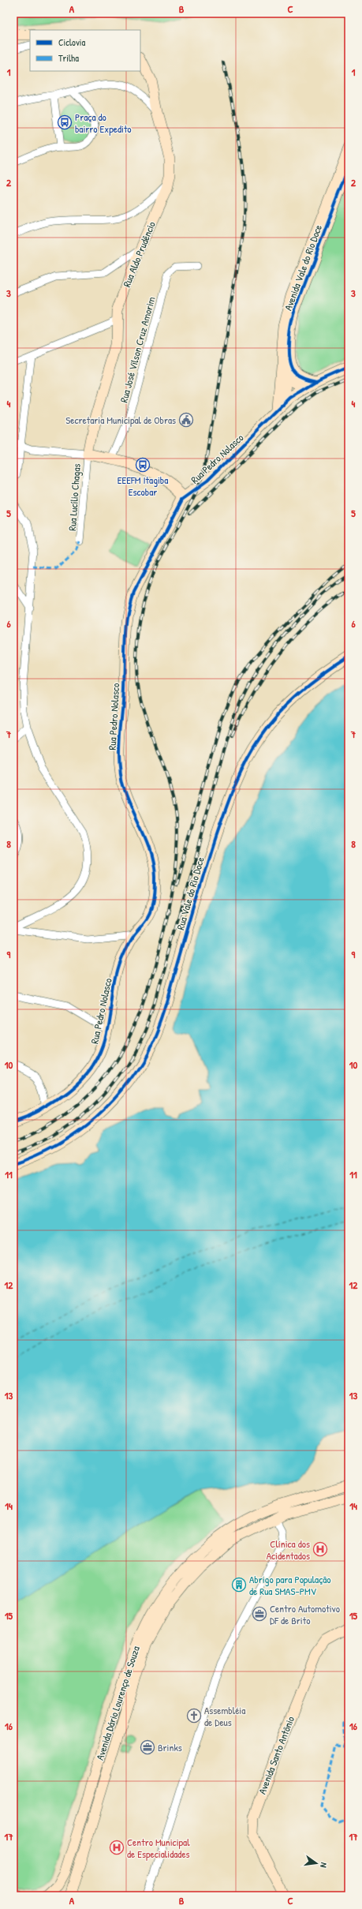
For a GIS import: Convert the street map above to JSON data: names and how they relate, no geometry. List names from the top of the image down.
{
  "streets": {
    "street": [
      "Rua Aldo Prudêncio",
      "Avenida Vale do Rio Doce",
      "Rua José Vilson Cruz Amorim",
      "Rua Pedro Nolasco",
      "Rua Lucílio Chagas",
      "Rua Vale do Rio Doce",
      "Avenida Dário Lourenço de Souza",
      "Avenida Santo Antônio"
    ]
  },
  "crossings": [
    ["Rua Aldo Prudêncio", "Rua Lucílio Chagas"]
  ],
  "places": {
    "bus stop": ["Praça do bairro Expedito", "EEEFM Itagiba Escobar"],
    "public building": ["Secretaria Municipal de Obras"],
    "hospital": ["Clínica dos Acidentados", "Centro Municipal de Especialidades"],
    "building": ["Abrigo para População de Rua SMAS-PMV"],
    "office": ["Centro Automotivo DF de Brito", "Brinks"],
    "church": ["Assembléia de Deus"]
  },
  "legend": ["Ciclovia", "Trilha"],
  "north": "right",
  "grid": {
    "columns": ["A", "B", "C"],
    "rows": [
      "1",
      "2",
      "3",
      "4",
      "5",
      "6",
      "7",
      "8",
      "9",
      "10",
      "11",
      "12",
      "13",
      "14",
      "15",
      "16",
      "17"
    ]
  }
}
